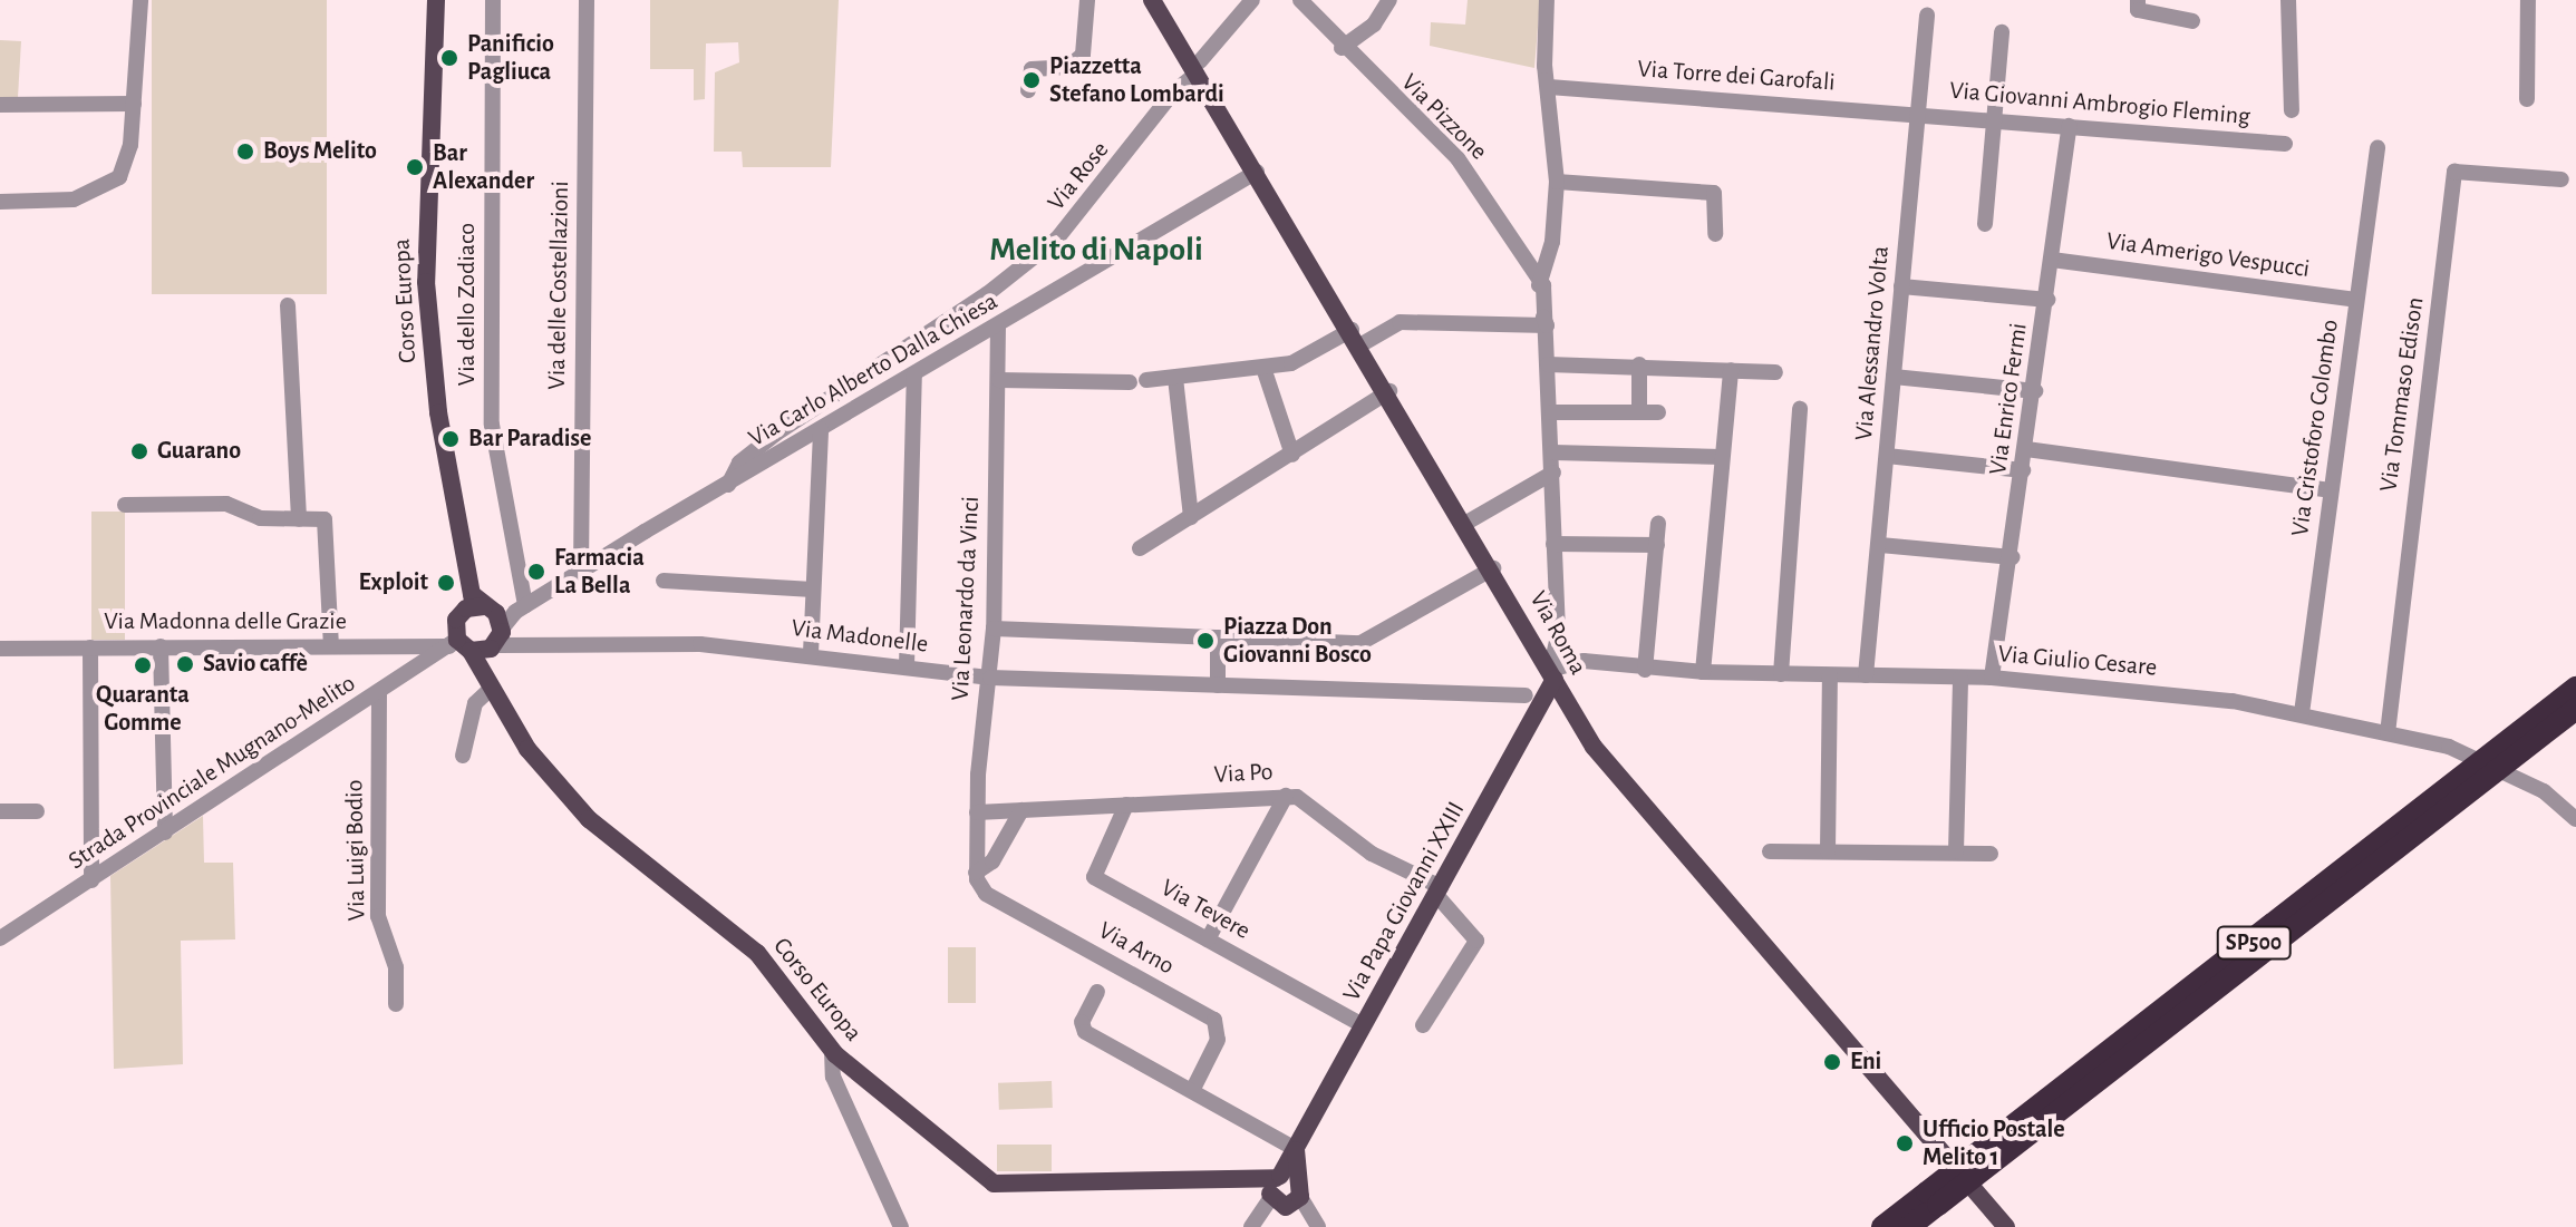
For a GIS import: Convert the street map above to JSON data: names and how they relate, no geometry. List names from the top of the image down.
{
  "streets": {
    "highway": ["SP500"],
    "main road": ["Corso Europa", "Via Roma", "Via Papa Giovanni XXIII"],
    "street": [
      "Via Torre dei Garofali",
      "Via Giovanni Ambrogio Fleming",
      "Via Pizzone",
      "Via Rose",
      "Via Amerigo Vespucci",
      "Via delle Costellazioni",
      "Via dello Zodiaco",
      "Via Alessandro Volta",
      "Via Carlo Alberto Dalla Chiesa",
      "Via Tommaso Edison",
      "Via Enrico Fermi",
      "Via Cristoforo Colombo",
      "Via Leonardo da Vinci",
      "Via Madonna delle Grazie",
      "Via Madonelle",
      "Via Giulio Cesare",
      "Strada Provinciale Mugnano-Melito",
      "Via Po",
      "Via Luigi Bodio",
      "Via Tevere",
      "Via Arno"
    ]
  },
  "crossings": [
    ["Via Torre dei Garofali", "Via Giovanni Ambrogio Fleming"],
    ["Via Torre dei Garofali", "Via Alessandro Volta"],
    ["Via Giovanni Ambrogio Fleming", "Via Alessandro Volta"],
    ["Via Giovanni Ambrogio Fleming", "Via Enrico Fermi"],
    ["Via Rose", "Via Carlo Alberto Dalla Chiesa"],
    ["Via Rose", "Via Roma"],
    ["Via Amerigo Vespucci", "Via Enrico Fermi"],
    ["Via Amerigo Vespucci", "Via Cristoforo Colombo"],
    ["Via delle Costellazioni", "Via Carlo Alberto Dalla Chiesa"],
    ["Corso Europa", "Via Carlo Alberto Dalla Chiesa"],
    ["Corso Europa", "Via Madonna delle Grazie"],
    ["Corso Europa", "Via Madonelle"],
    ["Corso Europa", "Strada Provinciale Mugnano-Melito"],
    ["Via dello Zodiaco", "Via Carlo Alberto Dalla Chiesa"],
    ["Via Alessandro Volta", "Via Giulio Cesare"],
    ["Via Carlo Alberto Dalla Chiesa", "Via Leonardo da Vinci"],
    ["Via Carlo Alberto Dalla Chiesa", "Via Roma"],
    ["Via Carlo Alberto Dalla Chiesa", "Via Madonelle"],
    ["Via Tommaso Edison", "Via Giulio Cesare"],
    ["Via Enrico Fermi", "Via Giulio Cesare"],
    ["Via Cristoforo Colombo", "Via Giulio Cesare"],
    ["Via Leonardo da Vinci", "Via Madonelle"],
    ["Via Leonardo da Vinci", "Via Po"],
    ["Via Leonardo da Vinci", "Via Arno"],
    ["Via Madonna delle Grazie", "Strada Provinciale Mugnano-Melito"],
    ["Via Roma", "Via Giulio Cesare"],
    ["Via Roma", "Via Papa Giovanni XXIII"],
    ["Via Giulio Cesare", "Via Papa Giovanni XXIII"],
    ["Strada Provinciale Mugnano-Melito", "Via Luigi Bodio"],
    ["Via Po", "Via Papa Giovanni XXIII"],
    ["Via Po", "Via Tevere"],
    ["Via Papa Giovanni XXIII", "Via Tevere"]
  ],
  "districts": ["Melito di Napoli"],
  "places": [
    "Panificio Pagliuca",
    "Piazzetta Stefano Lombardi",
    "Boys Melito",
    "Bar Alexander",
    "Bar Paradise",
    "Guarano",
    "Farmacia La Bella",
    "Exploit",
    "Piazza Don Giovanni Bosco",
    "Savio caffè",
    "Quaranta Gomme",
    "Eni",
    "Ufficio Postale Melito 1"
  ]
}
